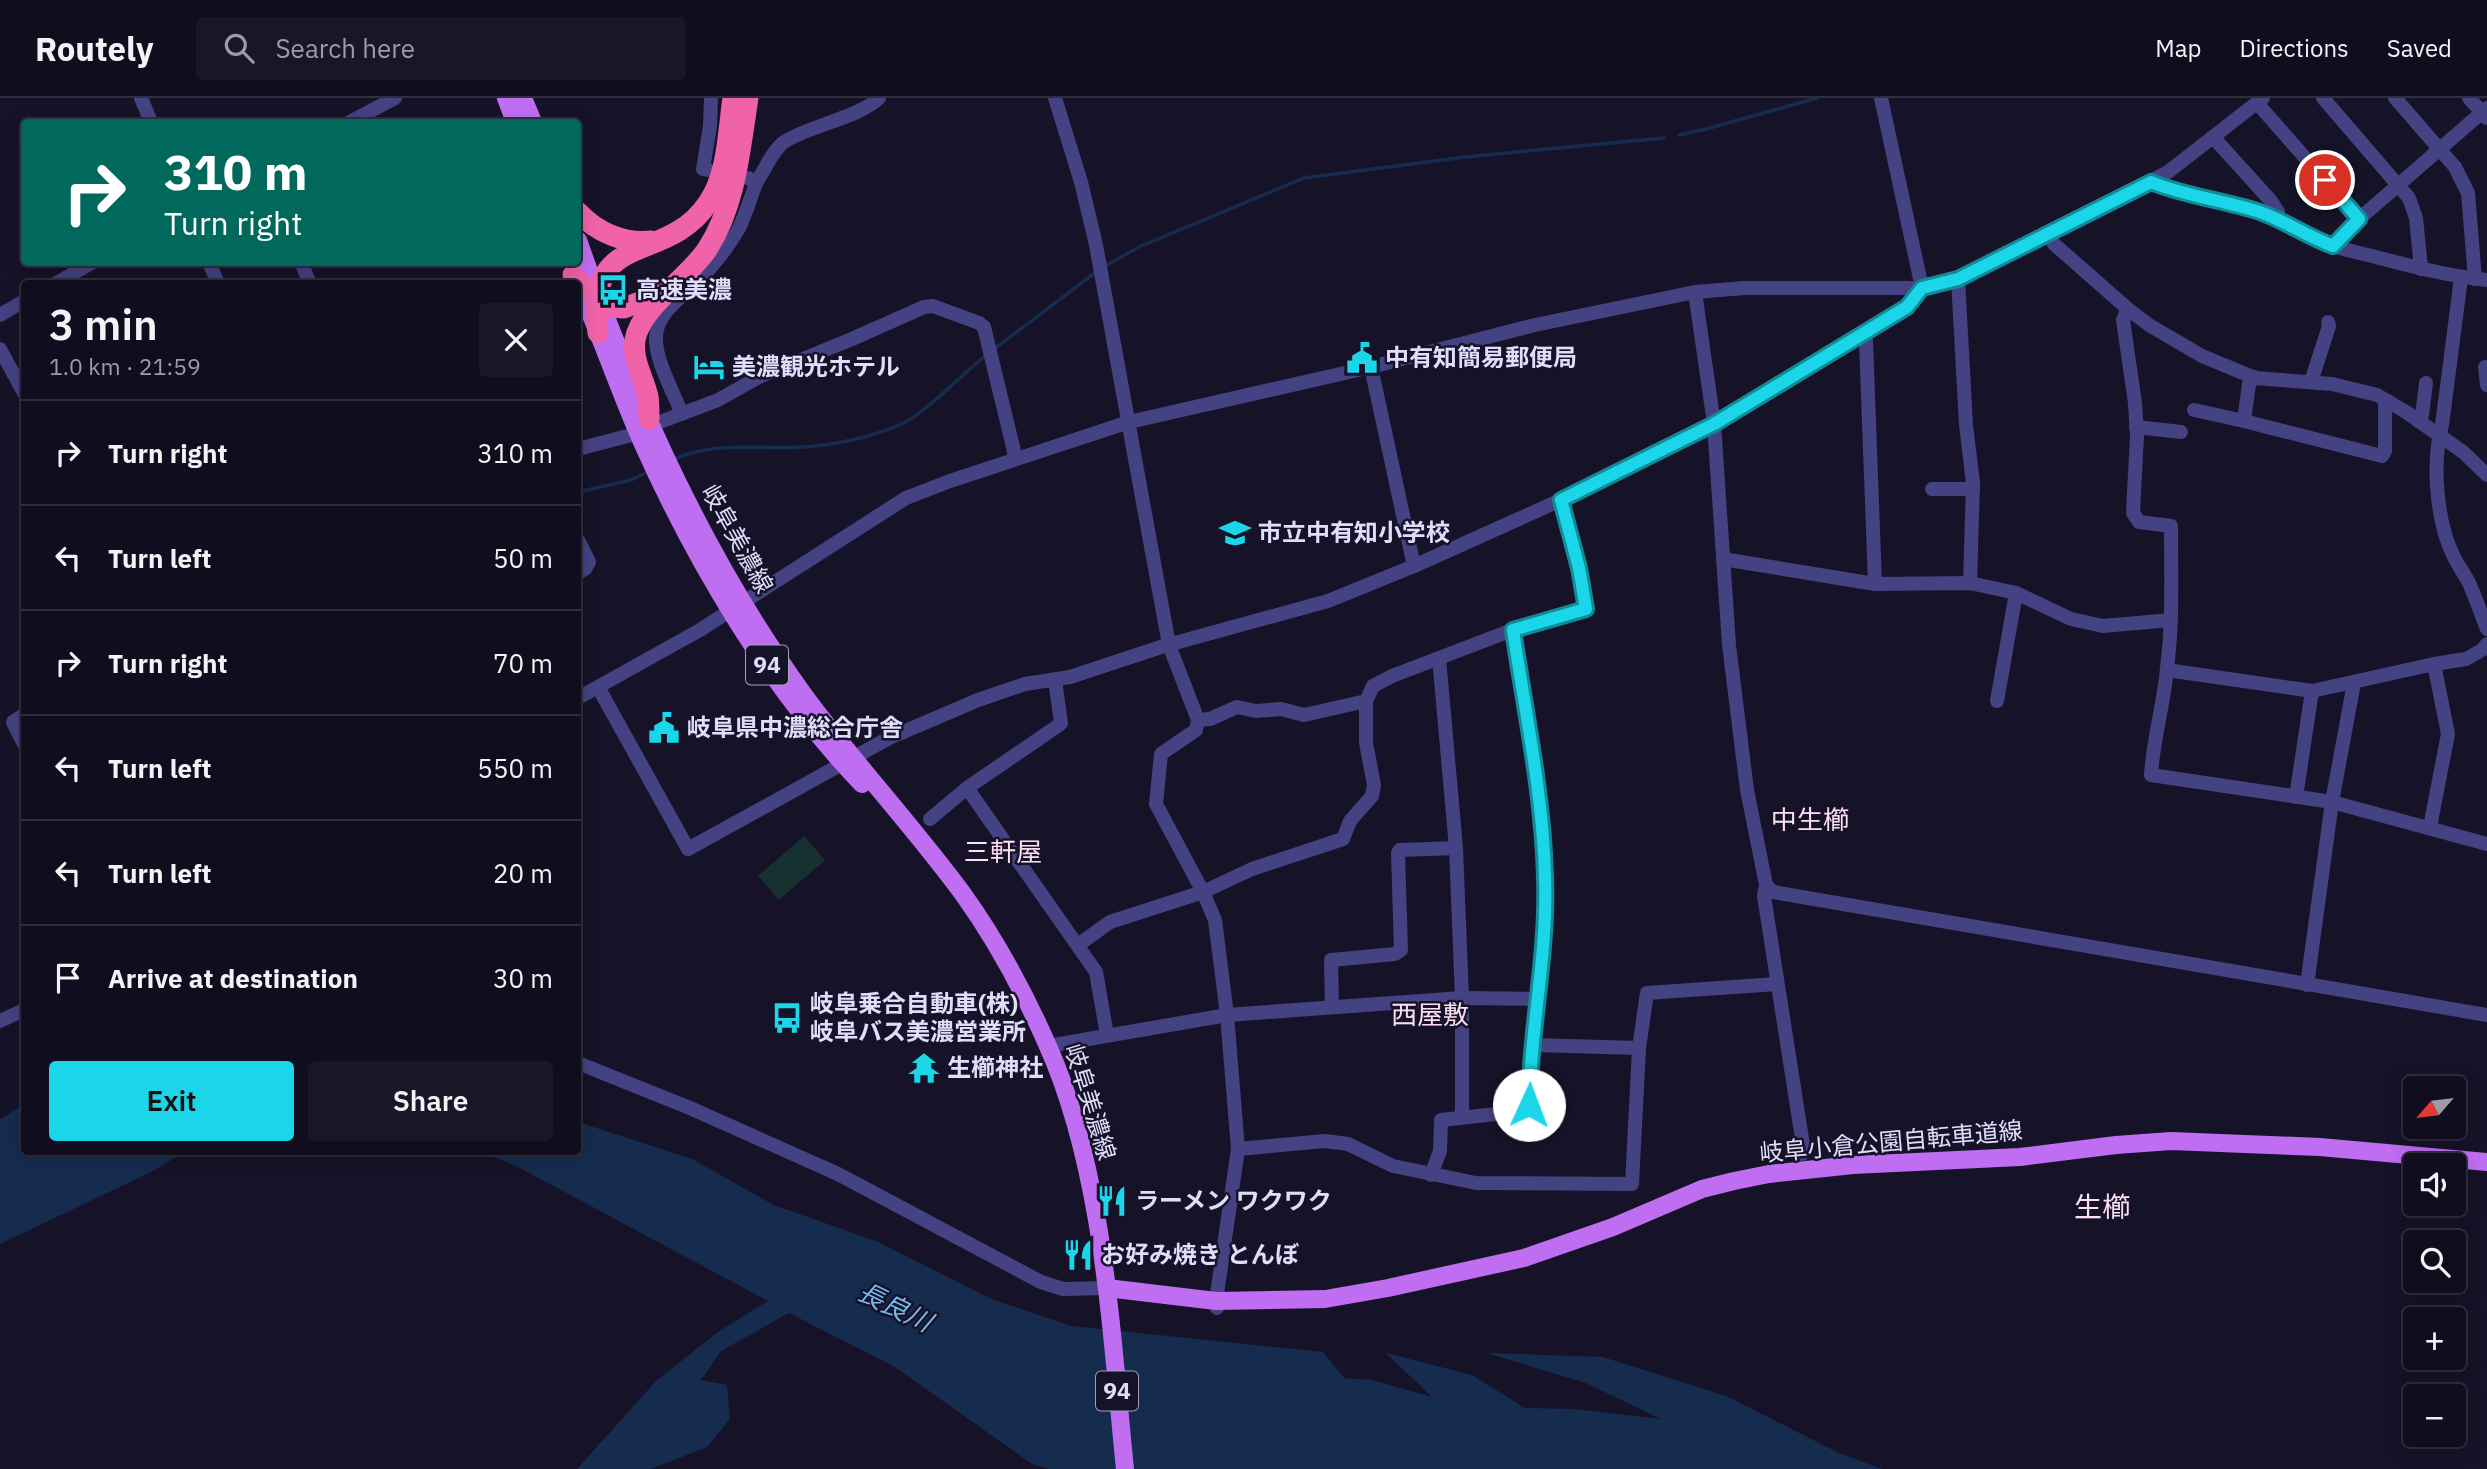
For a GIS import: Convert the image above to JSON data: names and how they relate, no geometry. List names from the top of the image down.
{
  "streets": {
    "main road": ["岐阜美濃線", "94", "岐阜小倉公園自転車道線"]
  },
  "crossings": [
    ["岐阜美濃線", "岐阜小倉公園自転車道線"]
  ],
  "districts": [
    "中生櫛",
    "三軒屋",
    "西屋敷",
    "生櫛"
  ],
  "water": ["長良川"],
  "places": {
    "bus stop": ["高速美濃", "岐阜乗合自動車(株) 岐阜バス美濃営業所"],
    "public building": ["中有知簡易郵便局", "岐阜県中濃総合庁舎"],
    "hotel": ["美濃観光ホテル"],
    "school or university": ["市立中有知小学校"],
    "temple": ["生櫛神社"],
    "restaurant": ["ラーメン ワクワク", "お好み焼き とんぼ"]
  },
  "north": "bottom left",
  "page": {
    "header": "Routely",
    "search": "Search here",
    "nav": ["Map", "Directions", "Saved"],
    "turn": ["310 m", "Turn right"],
    "heading": ["3 min", "1.0 km · 21:59"],
    "list": [
      {
        "name": "Turn right",
        "value": "310 m"
      },
      {
        "name": "Turn left",
        "value": "50 m"
      },
      {
        "name": "Turn right",
        "value": "70 m"
      },
      {
        "name": "Turn left",
        "value": "550 m"
      },
      {
        "name": "Turn left",
        "value": "20 m"
      },
      {
        "name": "Arrive at destination",
        "value": "30 m"
      }
    ],
    "buttons": ["Exit", "Share"],
    "map_buttons": ["+", "−"]
  }
}
